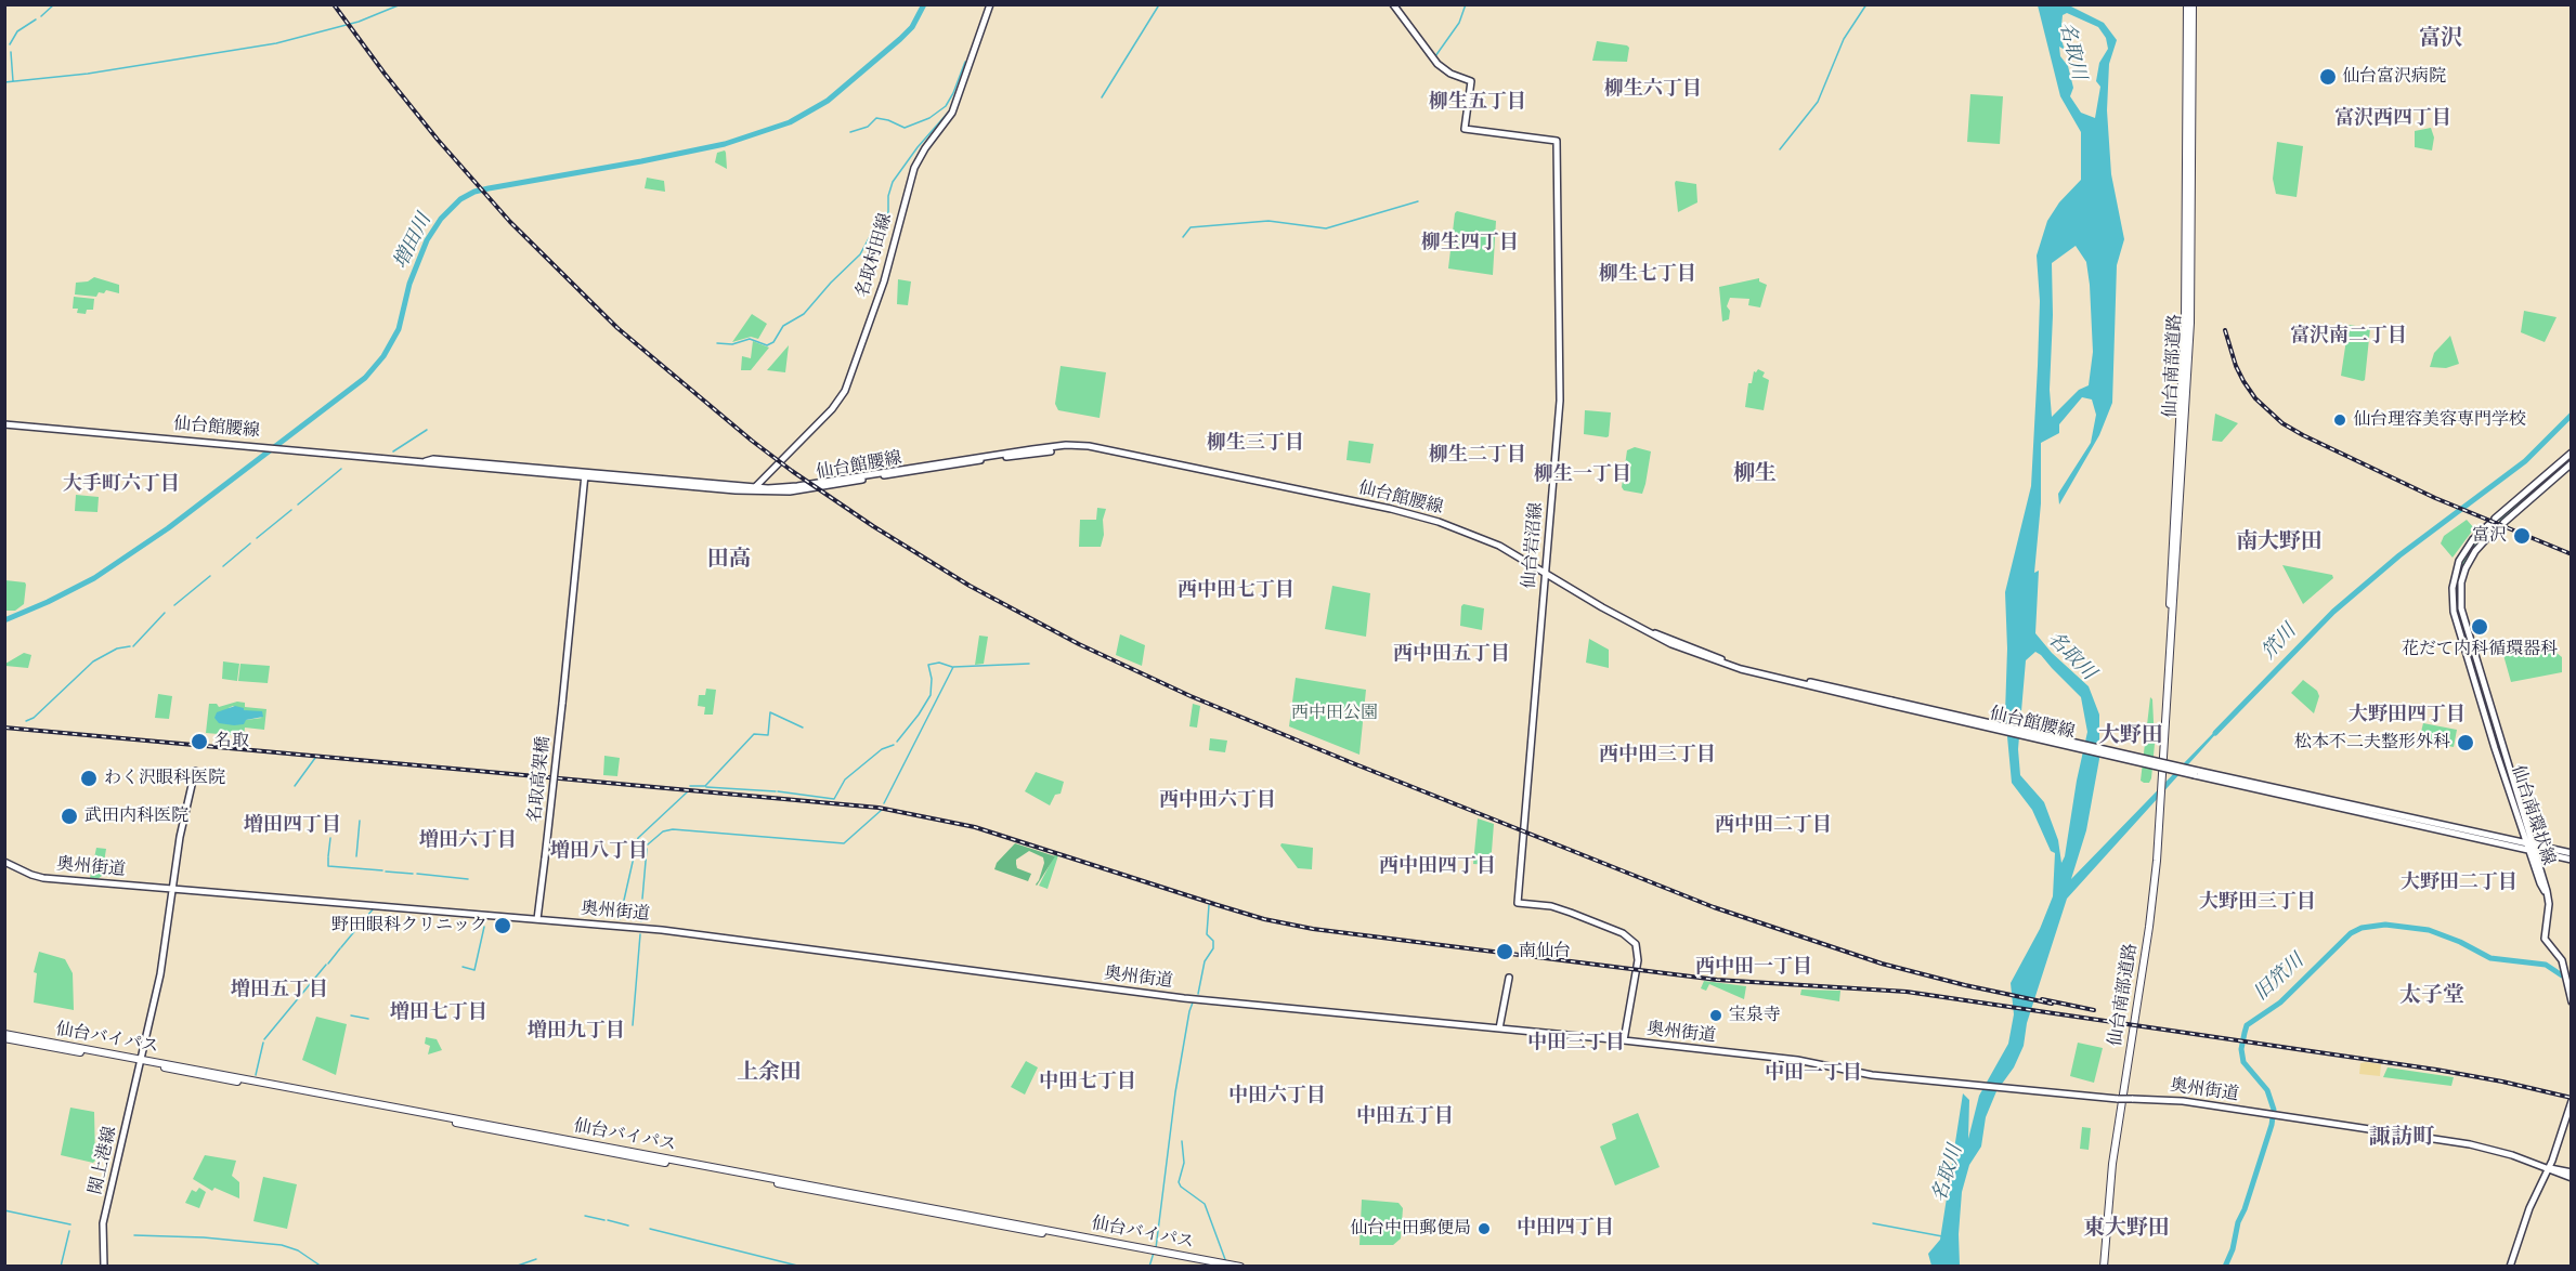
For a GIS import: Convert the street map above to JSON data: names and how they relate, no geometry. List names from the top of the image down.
{
  "streets": {
    "highway": ["仙台南部道路", "仙台バイパス"],
    "main road": [
      "名取村田線",
      "仙台館腰線",
      "仙台岩沼線",
      "名取高架橋",
      "仙台南環状線",
      "奥州街道",
      "閖上港線"
    ]
  },
  "crossings": [
    ["名取村田線", "仙台館腰線"],
    ["仙台館腰線", "仙台岩沼線"],
    ["仙台館腰線", "名取高架橋"],
    ["仙台館腰線", "仙台南環状線"],
    ["仙台岩沼線", "奥州街道"],
    ["名取高架橋", "奥州街道"],
    ["奥州街道", "閖上港線"],
    ["仙台バイパス", "閖上港線"]
  ],
  "districts": [
    "富沢",
    "柳生六丁目",
    "柳生五丁目",
    "富沢西四丁目",
    "柳生四丁目",
    "柳生七丁目",
    "富沢南二丁目",
    "柳生三丁目",
    "柳生二丁目",
    "柳生一丁目",
    "柳生",
    "大手町六丁目",
    "南大野田",
    "田高",
    "西中田七丁目",
    "西中田五丁目",
    "大野田四丁目",
    "大野田",
    "西中田三丁目",
    "西中田六丁目",
    "増田四丁目",
    "西中田二丁目",
    "増田六丁目",
    "増田八丁目",
    "西中田四丁目",
    "大野田二丁目",
    "大野田三丁目",
    "西中田一丁目",
    "増田五丁目",
    "太子堂",
    "増田七丁目",
    "増田九丁目",
    "中田三丁目",
    "上余田",
    "中田一丁目",
    "中田七丁目",
    "中田六丁目",
    "中田五丁目",
    "諏訪町",
    "中田四丁目",
    "東大野田"
  ],
  "water": [
    "名取川",
    "増田川",
    "笊川",
    "旧笊川"
  ],
  "parks": ["西中田公園"],
  "places": [
    "仙台富沢病院",
    "仙台理容美容専門学校",
    "富沢",
    "花だて内科循環器科",
    "名取",
    "松本不二夫整形外科",
    "わく沢眼科医院",
    "武田内科医院",
    "野田眼科クリニック",
    "南仙台",
    "宝泉寺",
    "仙台中田郵便局"
  ]
}
